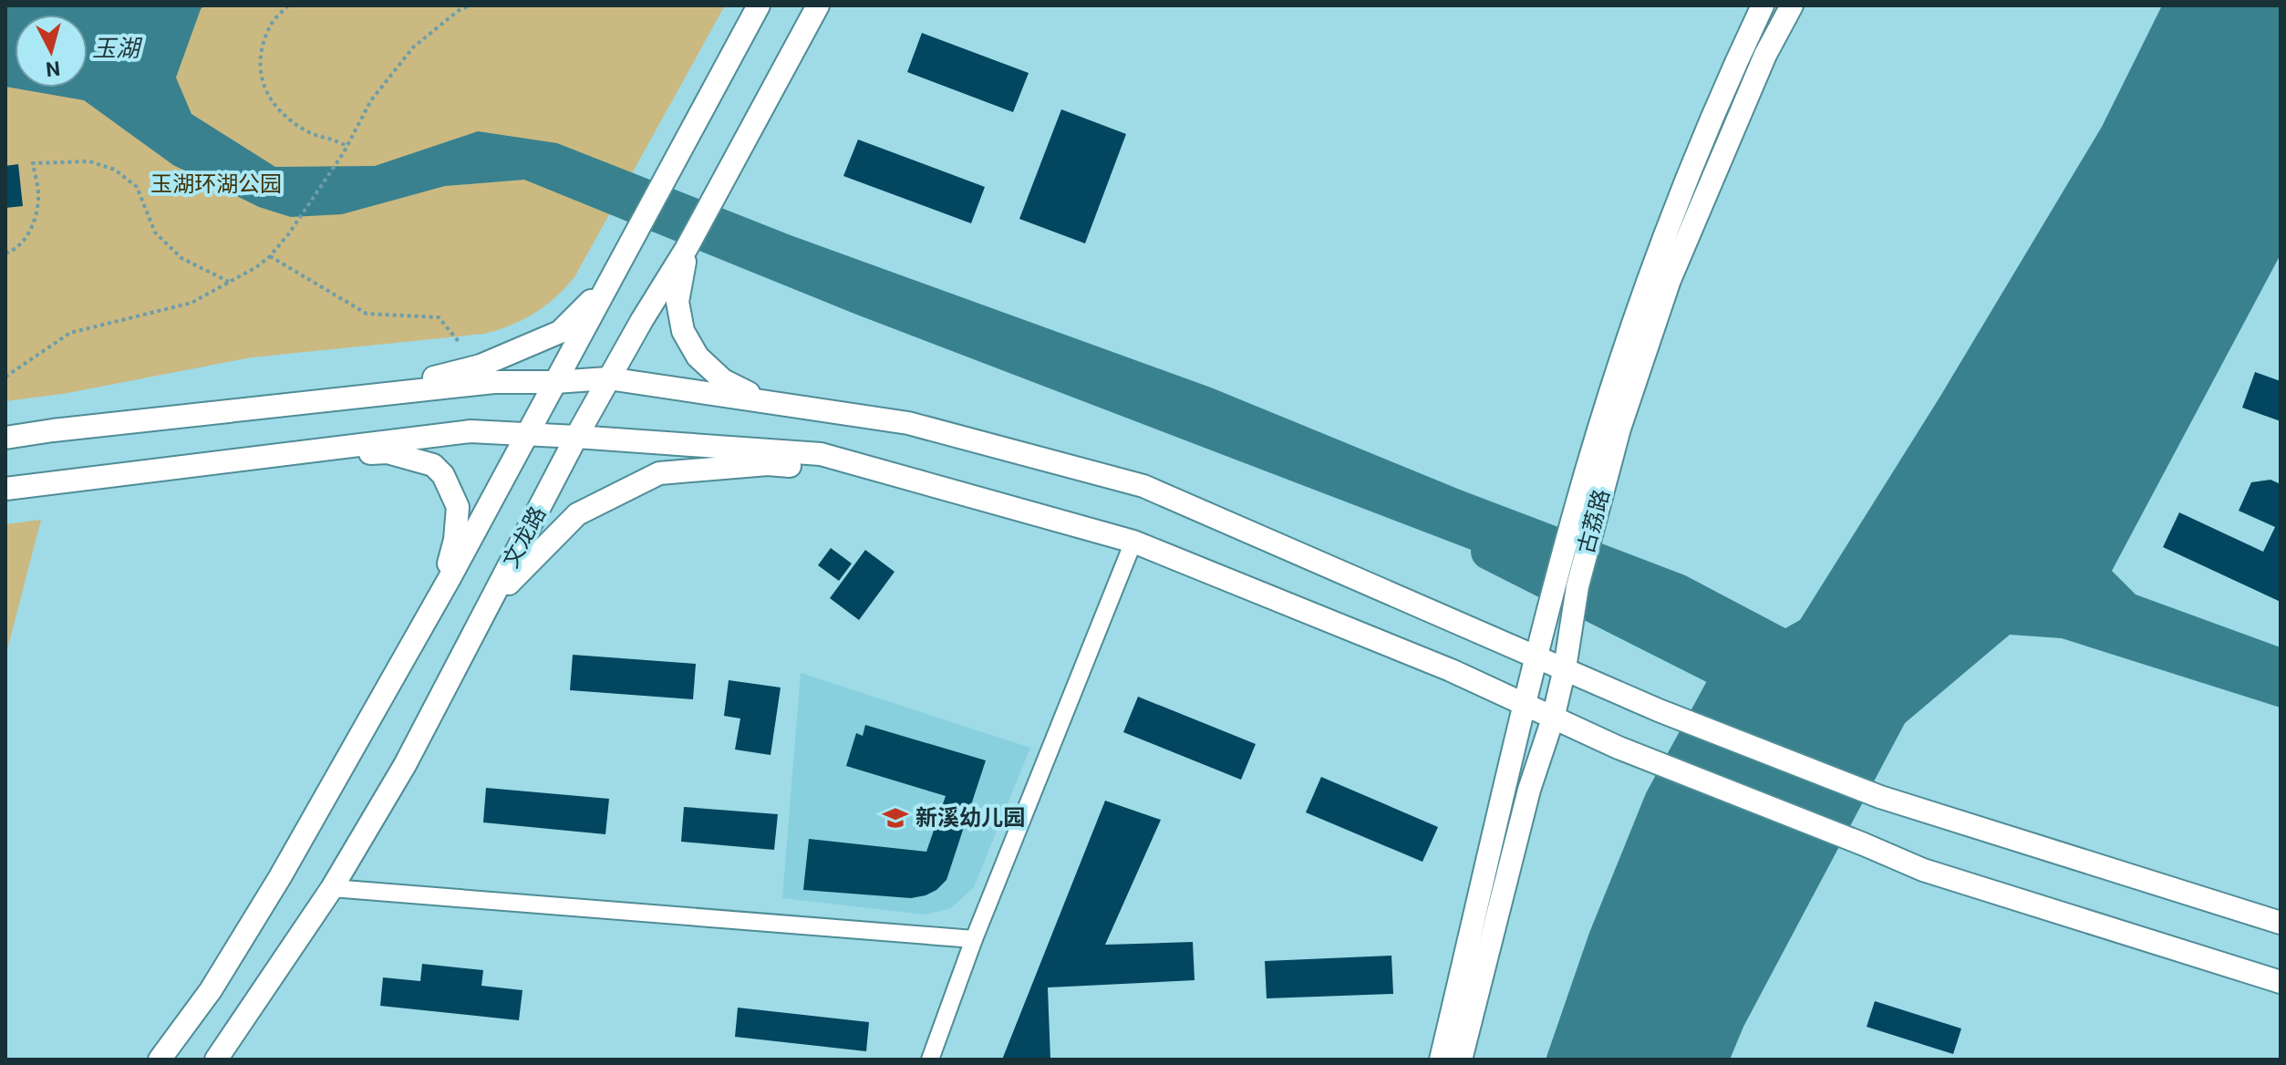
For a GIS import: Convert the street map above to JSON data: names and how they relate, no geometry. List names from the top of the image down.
{
  "streets": {
    "main road": ["古荔路", "文龙路"]
  },
  "water": ["玉湖"],
  "parks": ["玉湖环湖公园"],
  "places": {
    "school or university": ["新溪幼儿园"]
  },
  "north": "bottom"
}
